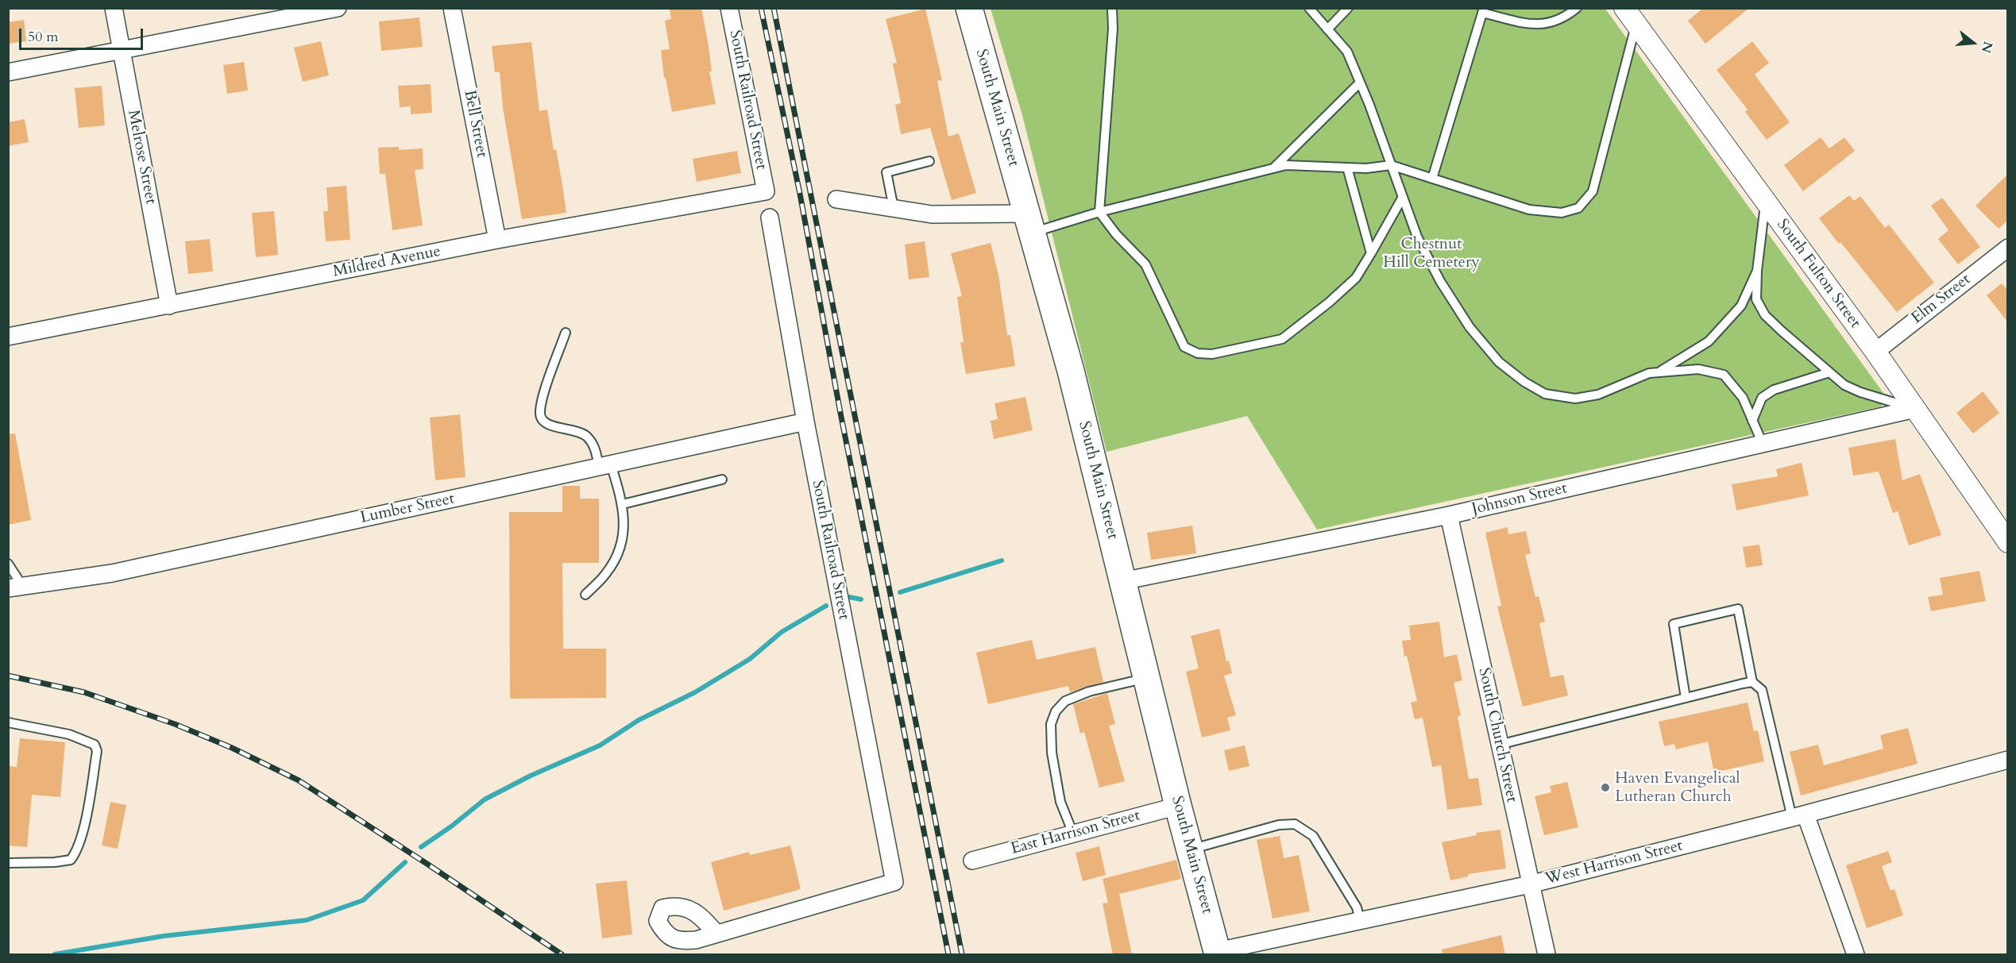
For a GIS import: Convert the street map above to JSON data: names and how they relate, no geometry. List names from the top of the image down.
{
  "streets": {
    "main road": ["South Main Street"],
    "street": [
      "South Railroad Street",
      "Bell Street",
      "Melrose Street",
      "Mildred Avenue",
      "South Fulton Street",
      "Elm Street",
      "Johnson Street",
      "Lumber Street",
      "South Church Street",
      "East Harrison Street",
      "West Harrison Street"
    ]
  },
  "crossings": [
    ["South Railroad Street", "Mildred Avenue"],
    ["South Railroad Street", "Lumber Street"],
    ["South Main Street", "Johnson Street"],
    ["South Main Street", "East Harrison Street"],
    ["South Main Street", "West Harrison Street"],
    ["Bell Street", "Mildred Avenue"],
    ["Melrose Street", "Mildred Avenue"],
    ["South Fulton Street", "Elm Street"],
    ["South Fulton Street", "Johnson Street"],
    ["Johnson Street", "South Church Street"],
    ["South Church Street", "West Harrison Street"]
  ],
  "parks": ["Chestnut Hill Cemetery"],
  "places": ["Haven Evangelical Lutheran Church"],
  "scale_bar": "50 m",
  "north": "right"
}
